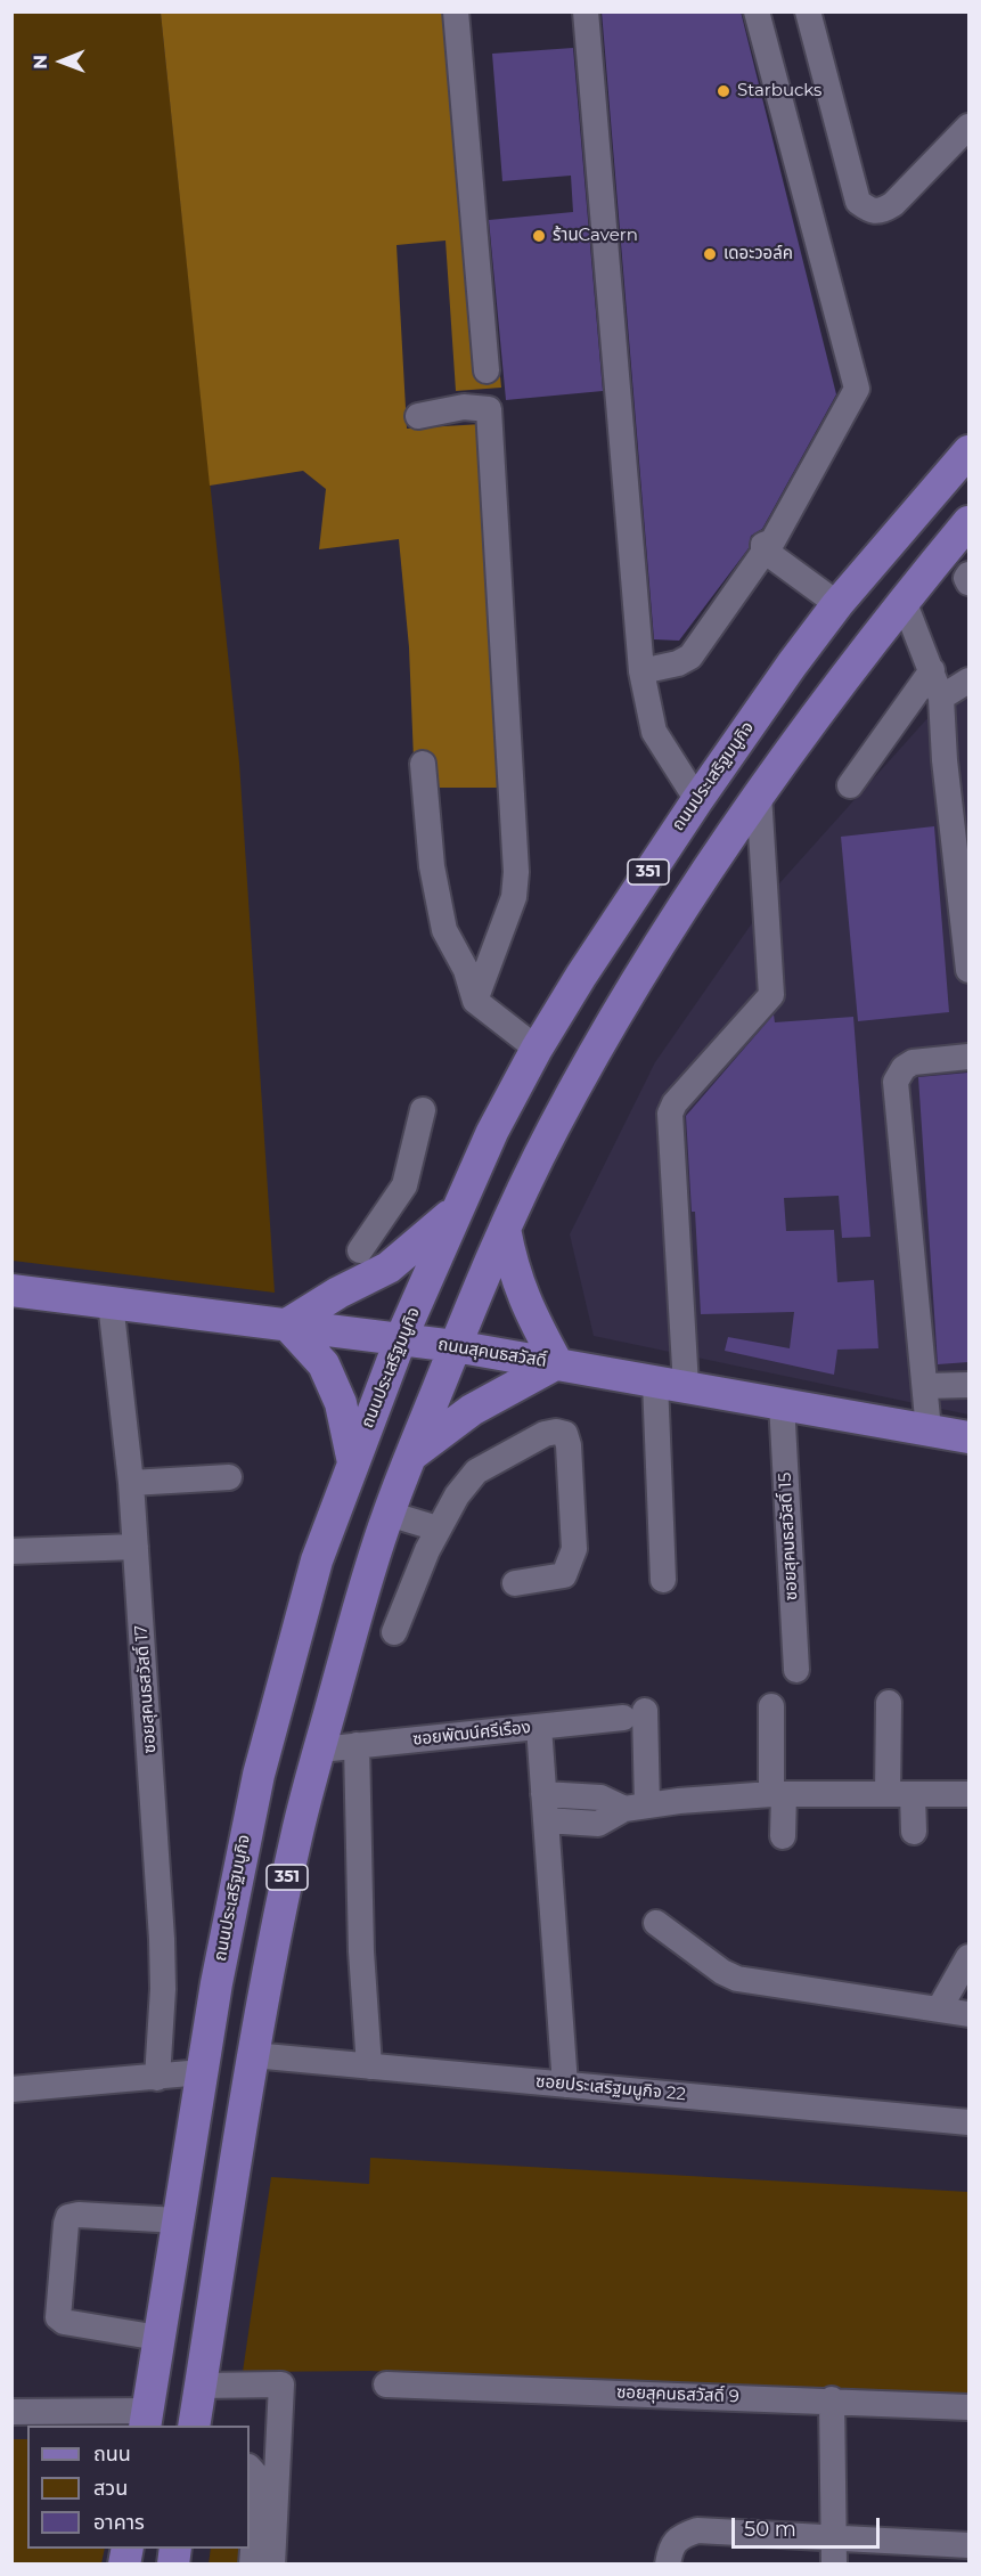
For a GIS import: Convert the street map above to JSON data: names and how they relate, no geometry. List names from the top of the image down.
{
  "streets": {
    "main road": ["ถนนประเสริฐมนูกิจ", "351", "ถนนสุคนธสวัสดิ์"],
    "street": [
      "ซอยสุคนธสวัสดิ์ 15",
      "ซอยสุคนธสวัสดิ์ 17",
      "ซอยพัฒน์ศรีเรือง",
      "ซอยประเสริฐมนูกิจ 22",
      "ซอยสุคนธสวัสดิ์ 9"
    ]
  },
  "crossings": [
    ["ถนนประเสริฐมนูกิจ", "ถนนสุคนธสวัสดิ์"],
    ["351", "ถนนสุคนธสวัสดิ์"],
    ["351", "ซอยพัฒน์ศรีเรือง"],
    ["351", "ซอยประเสริฐมนูกิจ 22"],
    ["ถนนสุคนธสวัสดิ์", "ซอยสุคนธสวัสดิ์ 15"],
    ["ถนนสุคนธสวัสดิ์", "ซอยสุคนธสวัสดิ์ 17"]
  ],
  "places": ["Starbucks", "ร้านCavern", "เดอะวอล์ค"],
  "legend": ["ถนน", "สวน", "อาคาร"],
  "scale_bar": "50 m",
  "north": "left"
}
